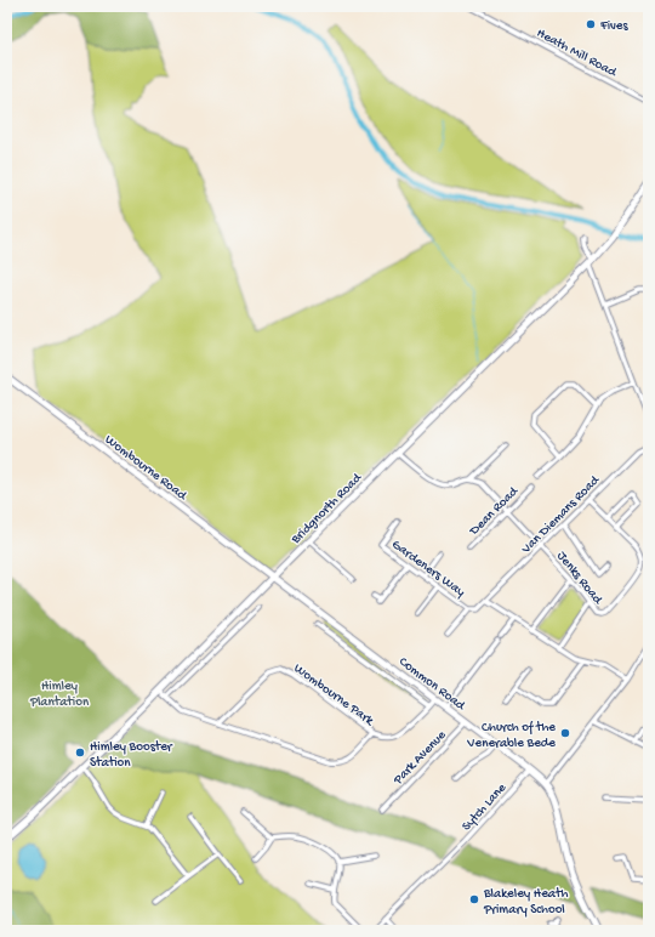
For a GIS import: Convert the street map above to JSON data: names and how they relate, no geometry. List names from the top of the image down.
{
  "streets": {
    "main road": ["Wombourne Road", "Bridgnorth Road", "Common Road"],
    "street": [
      "Heath Mill Road",
      "Dean Road",
      "Van Diemans Road",
      "Gardeners Way",
      "Jenks Road",
      "Wombourne Park",
      "Park Avenue",
      "Sytch Lane"
    ]
  },
  "crossings": [
    ["Wombourne Road", "Bridgnorth Road"],
    ["Wombourne Road", "Common Road"],
    ["Bridgnorth Road", "Common Road"],
    ["Bridgnorth Road", "Wombourne Park"],
    ["Dean Road", "Jenks Road"],
    ["Van Diemans Road", "Gardeners Way"],
    ["Van Diemans Road", "Jenks Road"],
    ["Common Road", "Wombourne Park"],
    ["Common Road", "Park Avenue"],
    ["Common Road", "Sytch Lane"]
  ],
  "parks": ["Himley Plantation"],
  "places": [
    "Fives",
    "Church of the Venerable Bede",
    "Himley Booster Station",
    "Blakeley Heath Primary School"
  ]
}
